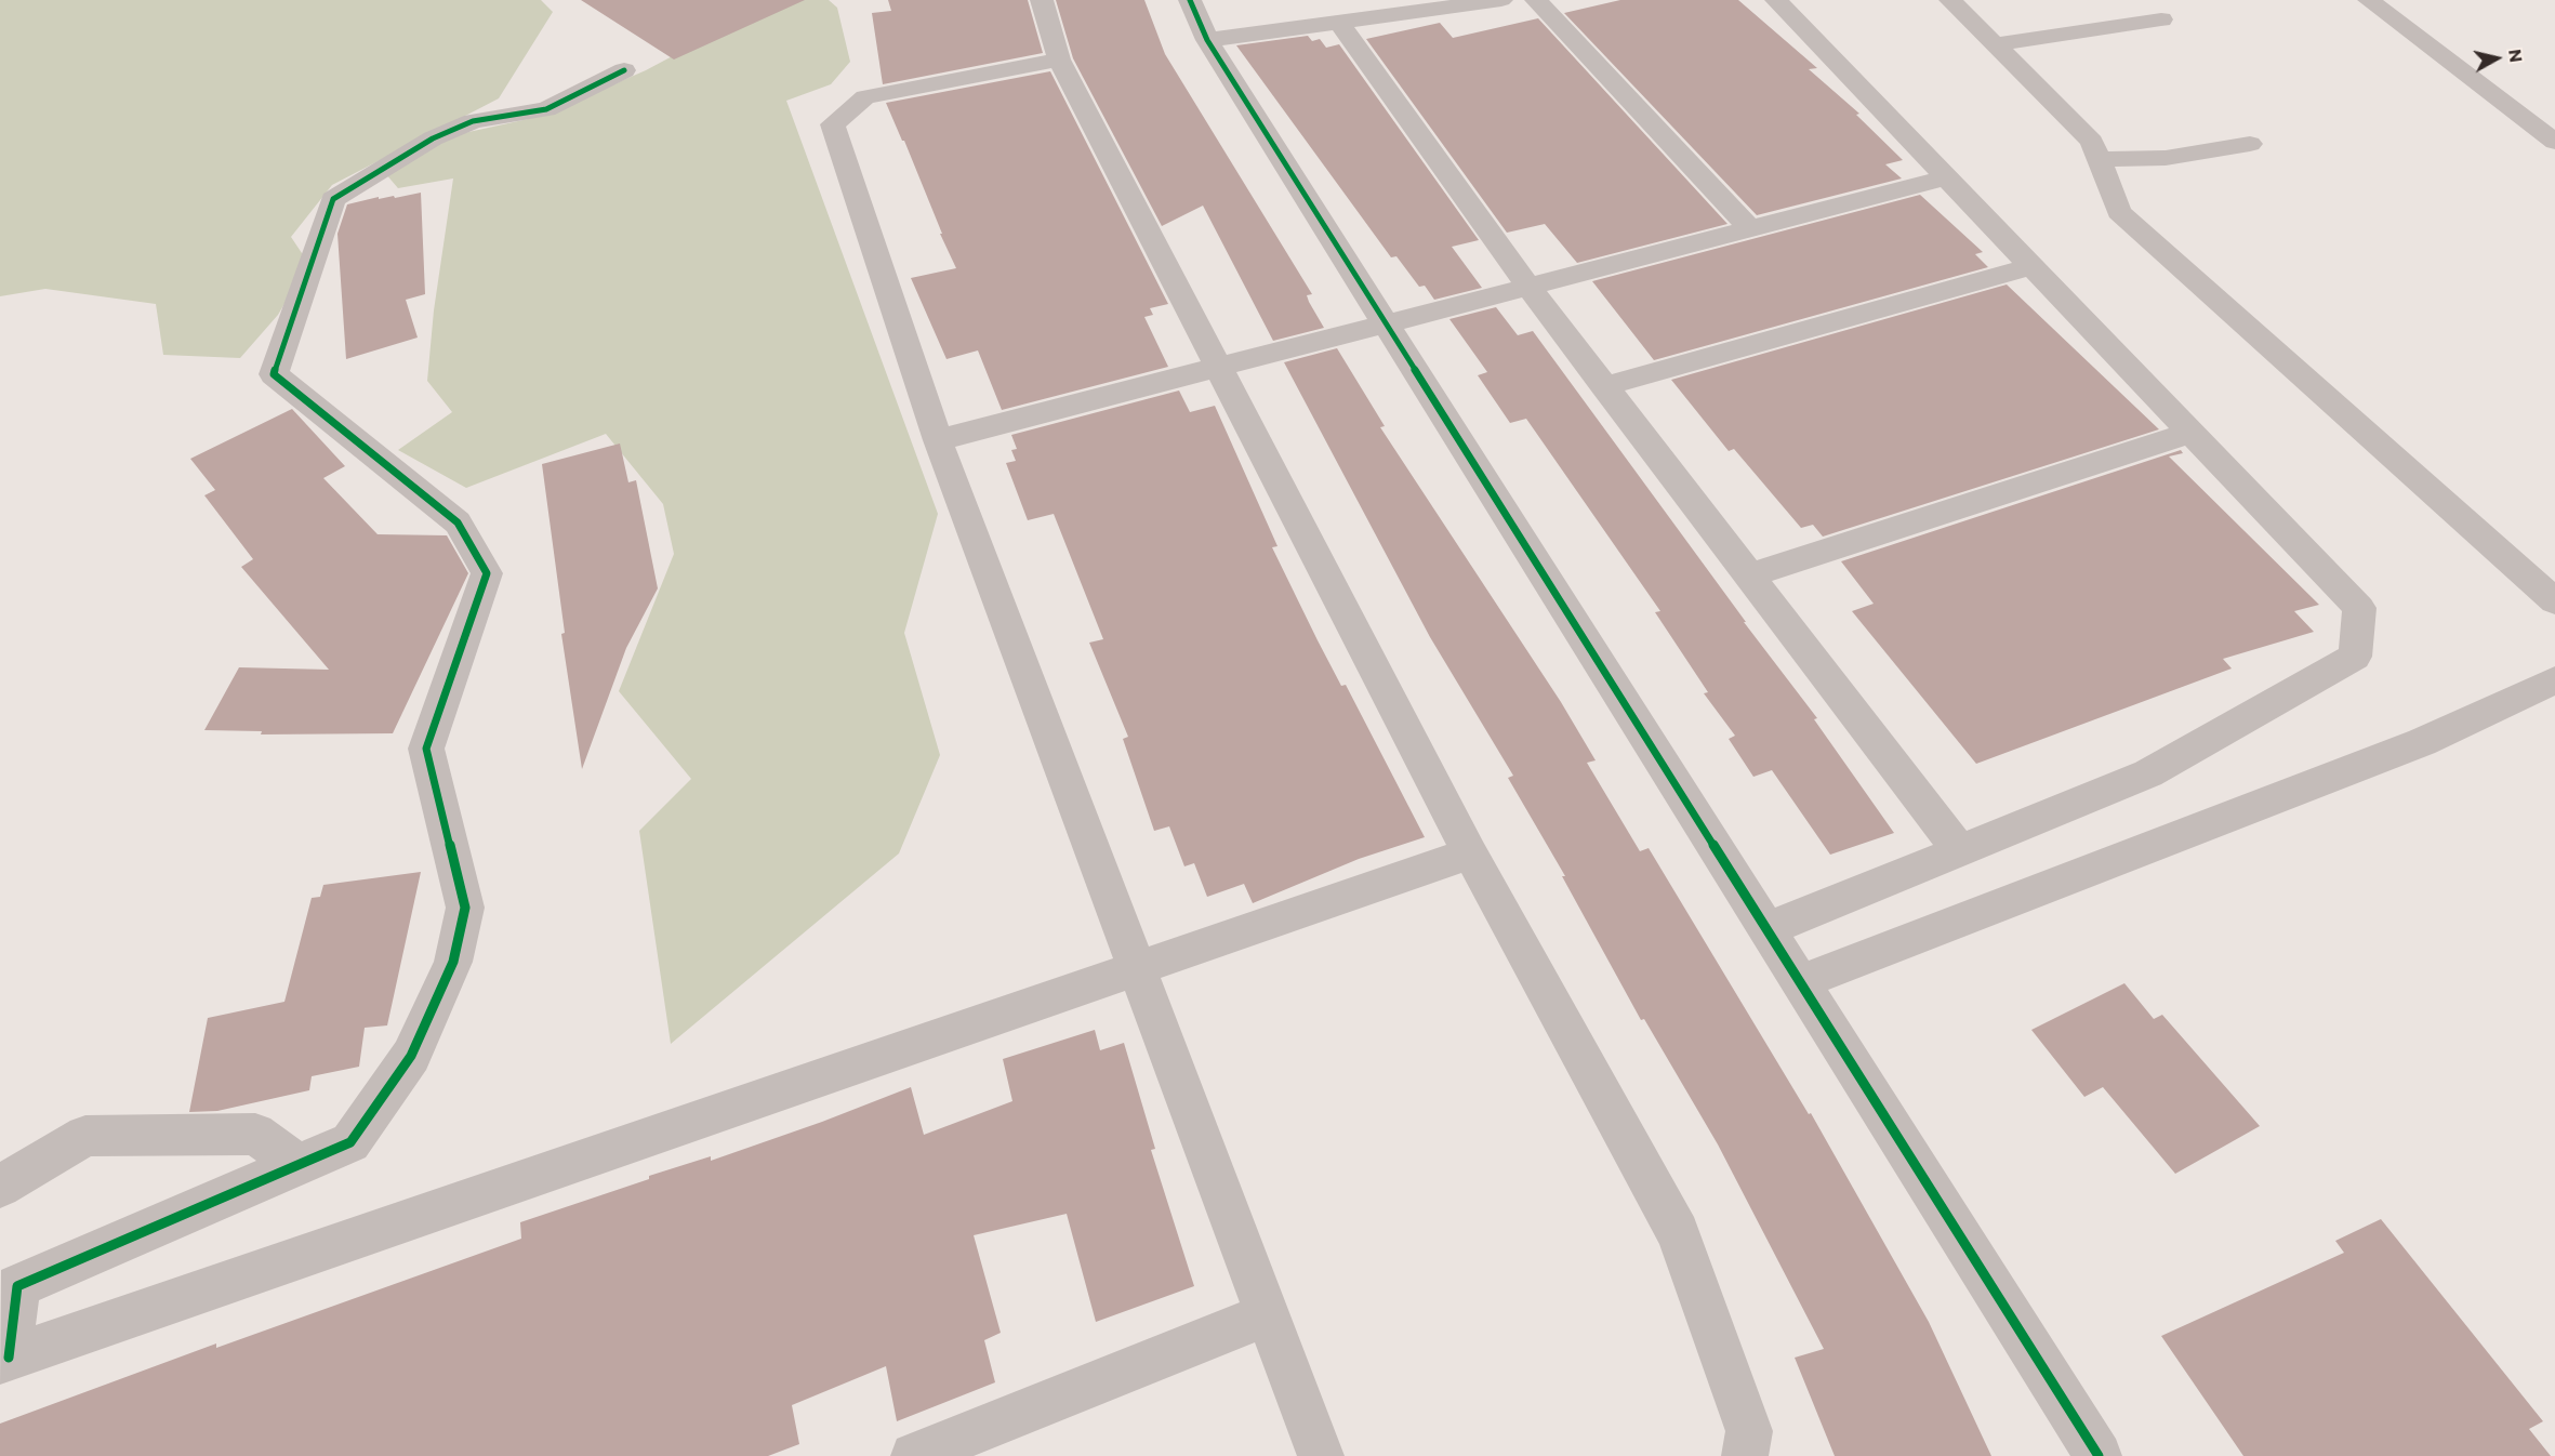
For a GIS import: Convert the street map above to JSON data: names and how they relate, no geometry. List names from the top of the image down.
{
  "north": "right"
}
